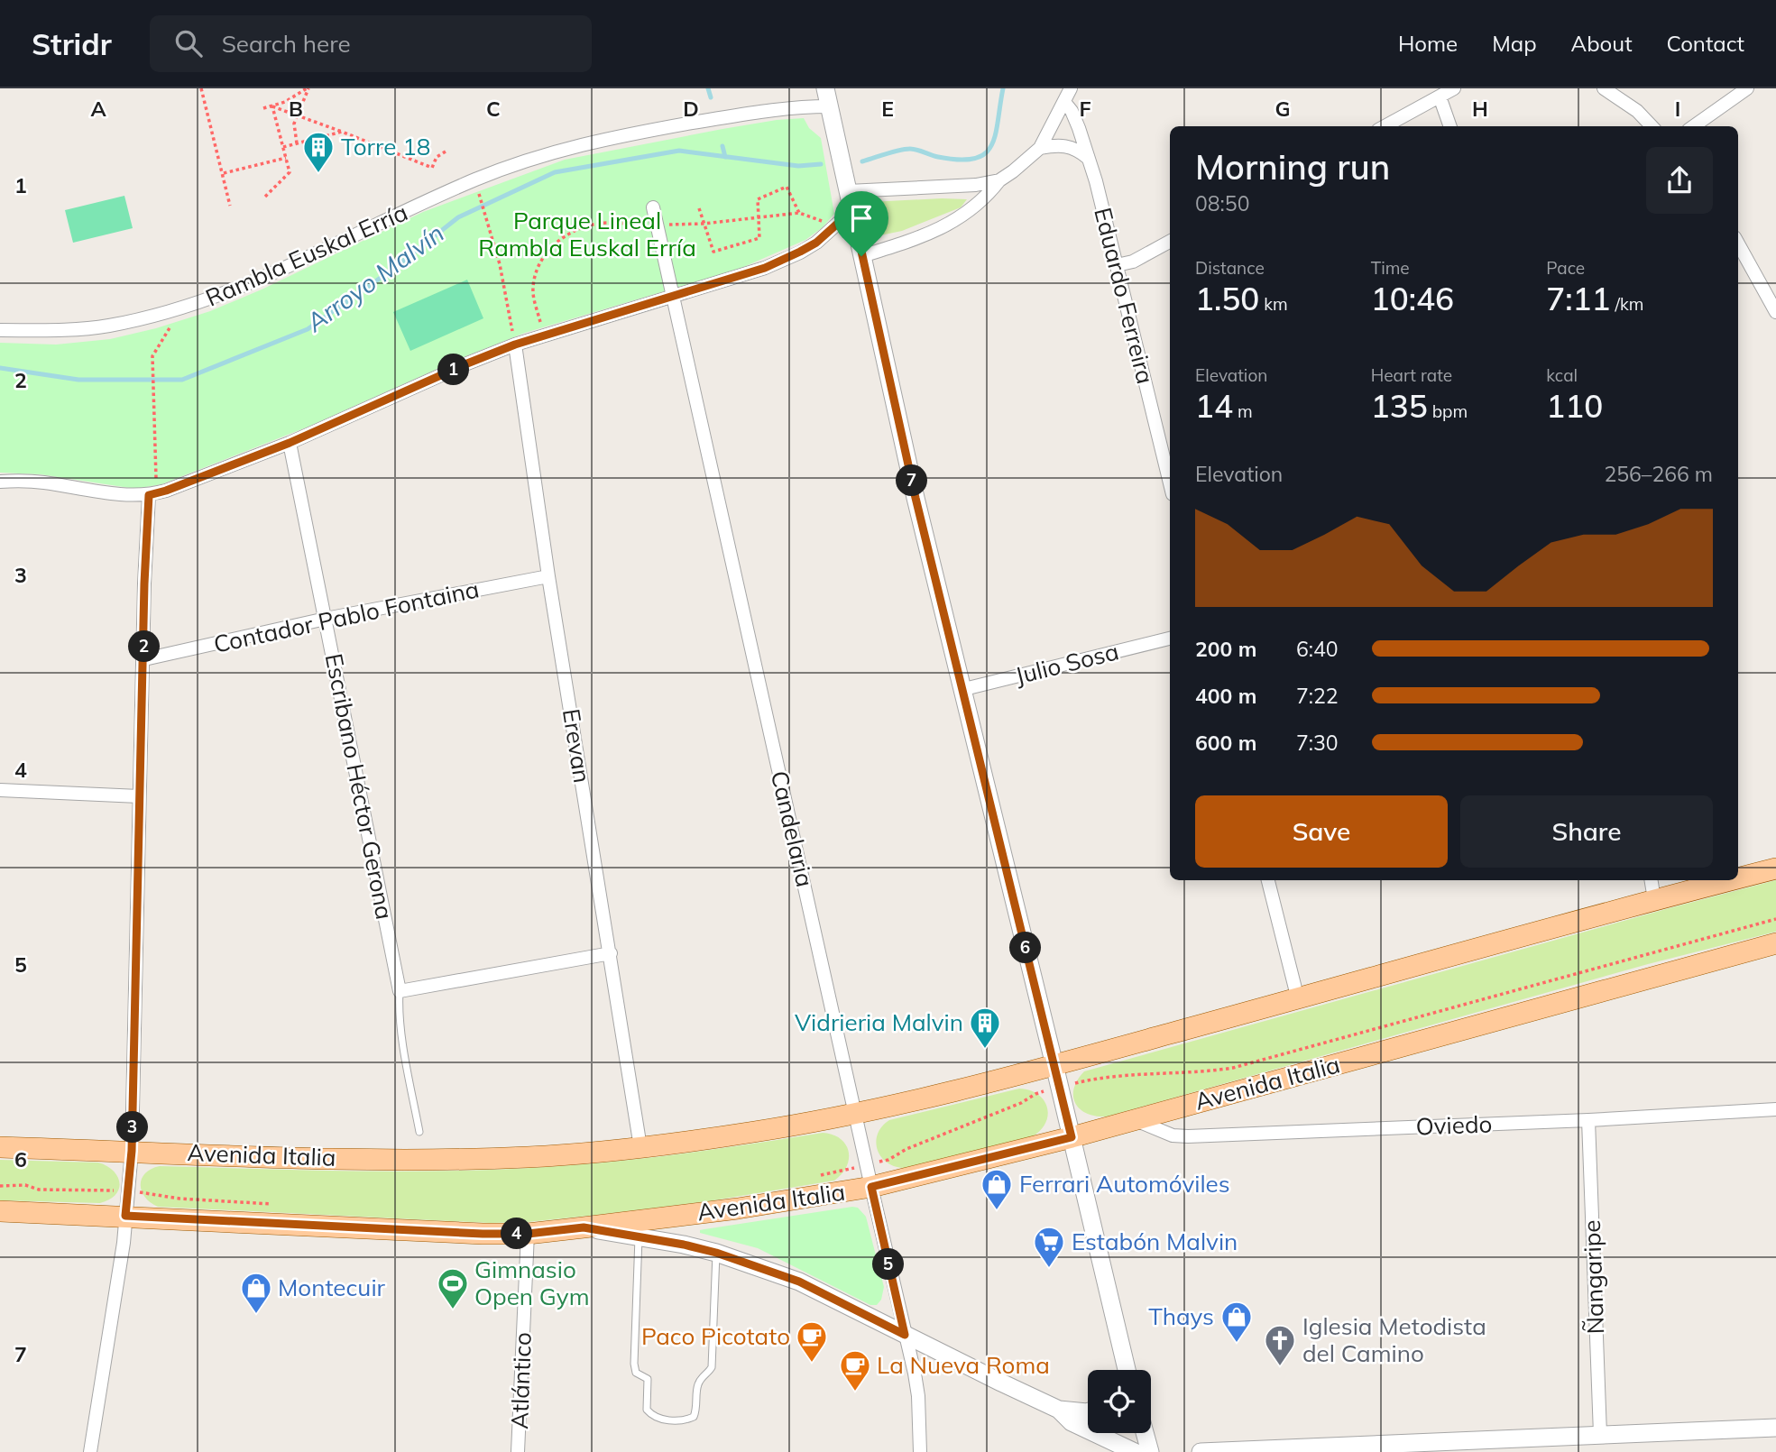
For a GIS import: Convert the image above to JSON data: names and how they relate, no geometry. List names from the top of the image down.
{
  "streets": {
    "main road": ["Avenida Italia"],
    "street": [
      "Rambla Euskal Erría",
      "Eduardo Ferreira",
      "Contador Pablo Fontaina",
      "Julio Sosa",
      "Erevan",
      "Escribano Héctor Gerona",
      "Candelaria",
      "Oviedo",
      "Ñangaripe",
      "Atlántico"
    ]
  },
  "crossings": [
    ["Contador Pablo Fontaina", "Erevan"],
    ["Contador Pablo Fontaina", "Escribano Héctor Gerona"],
    ["Erevan", "Avenida Italia"],
    ["Candelaria", "Avenida Italia"],
    ["Avenida Italia", "Oviedo"],
    ["Avenida Italia", "Atlántico"],
    ["Oviedo", "Ñangaripe"]
  ],
  "water": ["Arroyo Malvín"],
  "parks": ["Parque Lineal Rambla Euskal Erría"],
  "places": {
    "building": ["Torre 18", "Vidrieria Malvin"],
    "shop": ["Ferrari Automóviles", "Montecuir", "Thays"],
    "supermarket": ["Estabón Malvin"],
    "sports": ["Gimnasio Open Gym"],
    "cafe": ["Paco Picotato", "La Nueva Roma"],
    "church": ["Iglesia Metodista del Camino"]
  },
  "page": {
    "header": "Stridr",
    "search": "Search here",
    "nav": [
      "Home",
      "Map",
      "About",
      "Contact"
    ],
    "heading": ["Morning run", "08:50"],
    "stats": [
      ["Distance", "1.50 km"],
      ["Time", "10:46"],
      ["Pace", "7:11 /km"],
      ["Elevation", "14 m"],
      ["Heart rate", "135 bpm"],
      ["kcal", "110"]
    ],
    "pins": [
      "1",
      "7",
      "2",
      "6",
      "3",
      "4",
      "5"
    ],
    "chart": ["Elevation", "256–266 m"],
    "list": [
      {
        "name": "200 m",
        "note": "6:40"
      },
      {
        "name": "400 m",
        "note": "7:22"
      },
      {
        "name": "600 m",
        "note": "7:30"
      }
    ],
    "buttons": ["Save", "Share"]
  },
  "grid": {
    "columns": [
      "A",
      "B",
      "C",
      "D",
      "E",
      "F",
      "G",
      "H",
      "I"
    ],
    "rows": [
      "1",
      "2",
      "3",
      "4",
      "5",
      "6",
      "7"
    ]
  }
}
